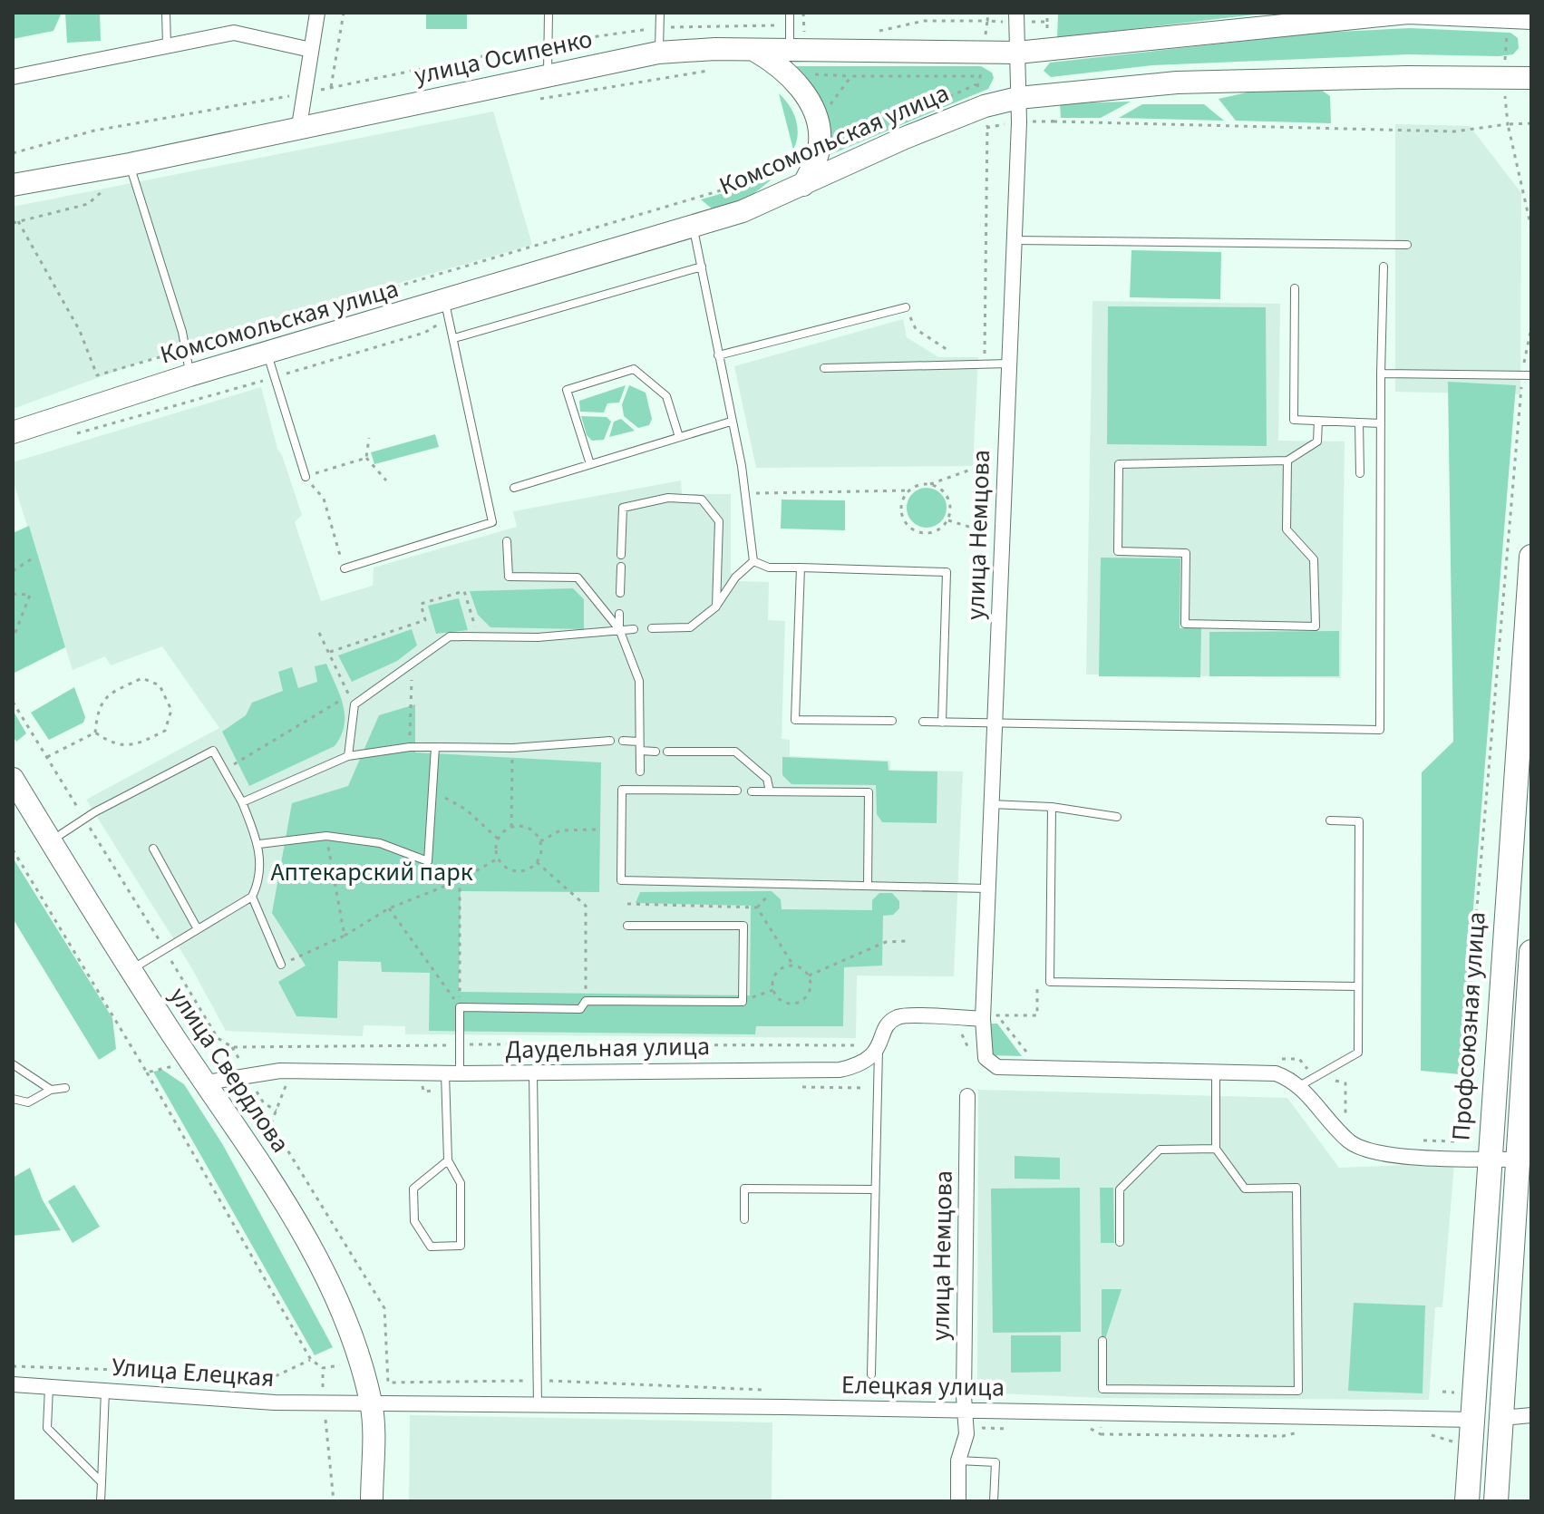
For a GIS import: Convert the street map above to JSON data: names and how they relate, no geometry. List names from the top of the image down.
{
  "streets": {
    "main road": [
      "улица Осипенко",
      "Комсомольская улица",
      "Профсоюзная улица",
      "улица Свердлова"
    ],
    "street": [
      "улица Немцова",
      "Даудельная улица",
      "Улица Елецкая",
      "Елецкая улица"
    ]
  },
  "crossings": [
    ["улица Осипенко", "улица Немцова"],
    ["Комсомольская улица", "улица Немцова"],
    ["улица Немцова", "Даудельная улица"],
    ["улица Немцова", "Елецкая улица"],
    ["Профсоюзная улица", "Елецкая улица"],
    ["Даудельная улица", "улица Свердлова"],
    ["улица Свердлова", "Улица Елецкая"],
    ["улица Свердлова", "Елецкая улица"],
    ["Улица Елецкая", "Елецкая улица"]
  ],
  "parks": ["Аптекарский парк"]
}
